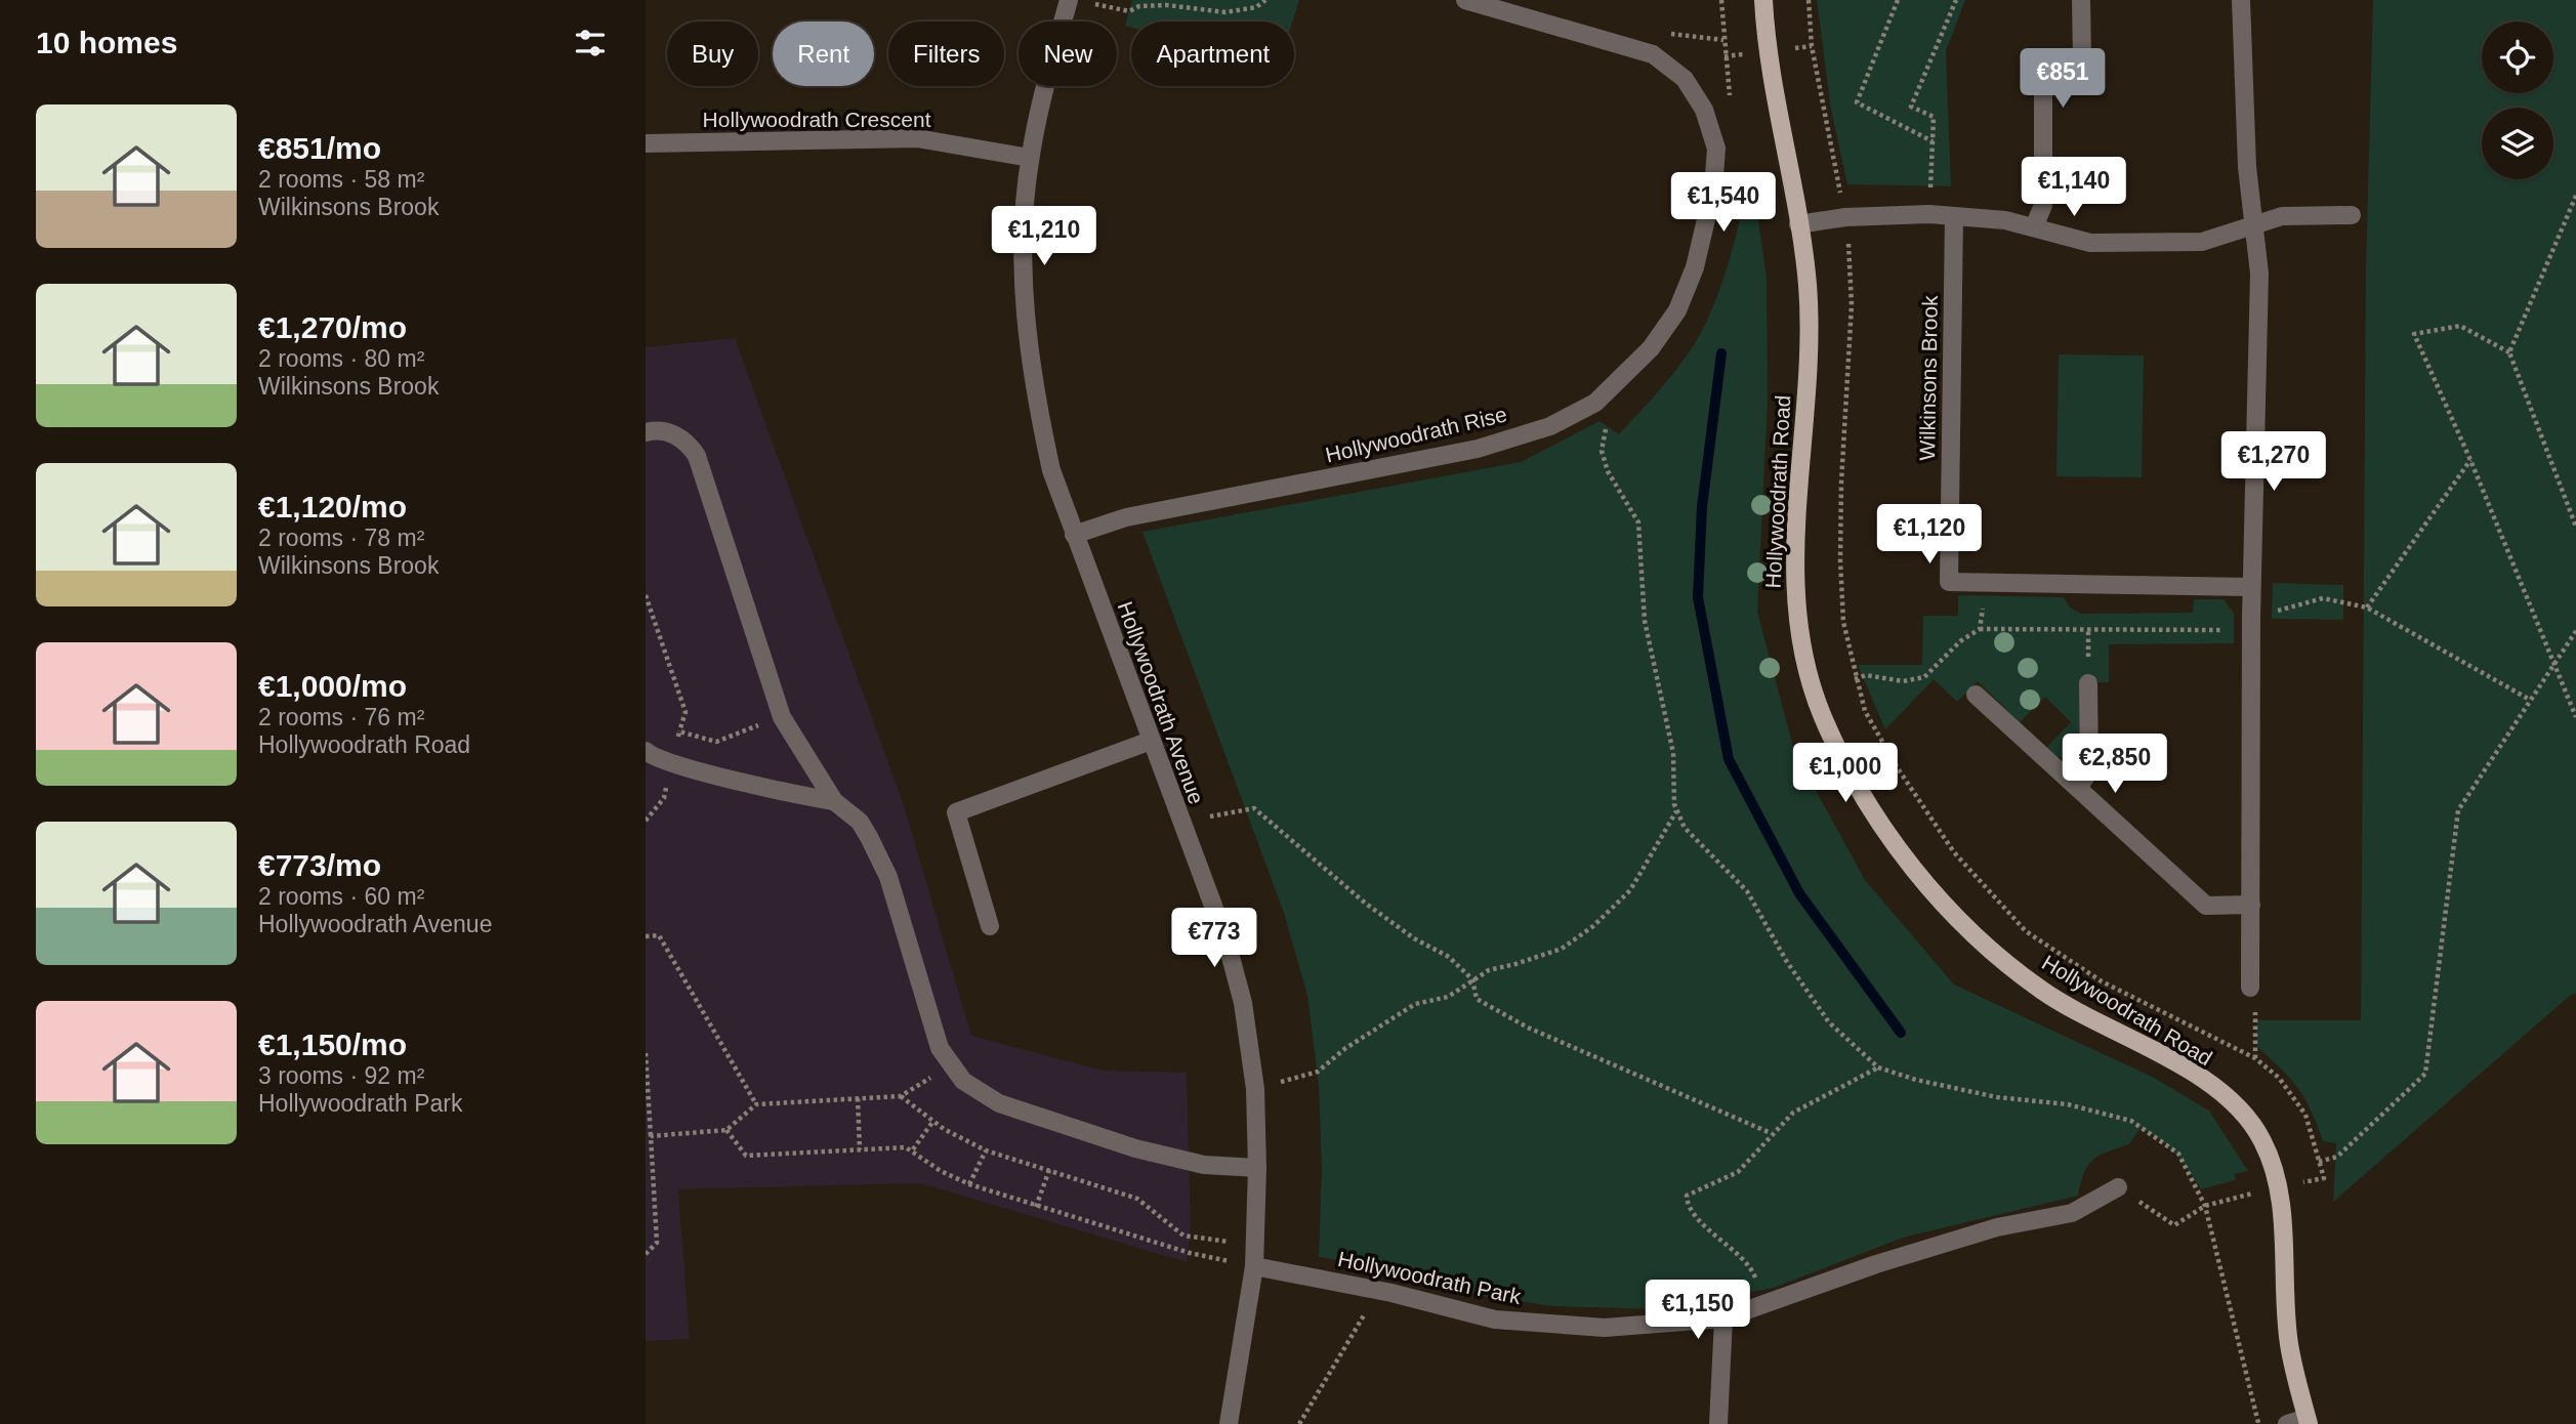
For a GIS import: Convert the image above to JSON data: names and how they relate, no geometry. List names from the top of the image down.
{
  "streets": {
    "main road": ["Hollywoodrath Road"],
    "street": [
      "Hollywoodrath Crescent",
      "Wilkinsons Brook",
      "Hollywoodrath Rise",
      "Hollywoodrath Avenue",
      "Hollywoodrath Park"
    ]
  },
  "crossings": [
    ["Hollywoodrath Crescent", "Hollywoodrath Avenue"],
    ["Hollywoodrath Rise", "Hollywoodrath Avenue"],
    ["Hollywoodrath Avenue", "Hollywoodrath Park"]
  ],
  "page": {
    "heading": "10 homes",
    "chip": [
      "Buy",
      "Rent",
      "Filters",
      "New",
      "Apartment"
    ],
    "price": [
      "€851",
      "€1,140",
      "€1,540",
      "€1,210",
      "€1,270",
      "€1,120",
      "€2,850",
      "€1,000",
      "€773",
      "€1,150"
    ],
    "list": [
      {
        "name": "€851/mo",
        "note": "2 rooms · 58 m² · Wilkinsons Brook"
      },
      {
        "name": "€1,270/mo",
        "note": "2 rooms · 80 m² · Wilkinsons Brook"
      },
      {
        "name": "€1,120/mo",
        "note": "2 rooms · 78 m² · Wilkinsons Brook"
      },
      {
        "name": "€1,000/mo",
        "note": "2 rooms · 76 m² · Hollywoodrath Road"
      },
      {
        "name": "€773/mo",
        "note": "2 rooms · 60 m² · Hollywoodrath Avenue"
      },
      {
        "name": "€1,150/mo",
        "note": "3 rooms · 92 m² · Hollywoodrath Park"
      }
    ]
  }
}
